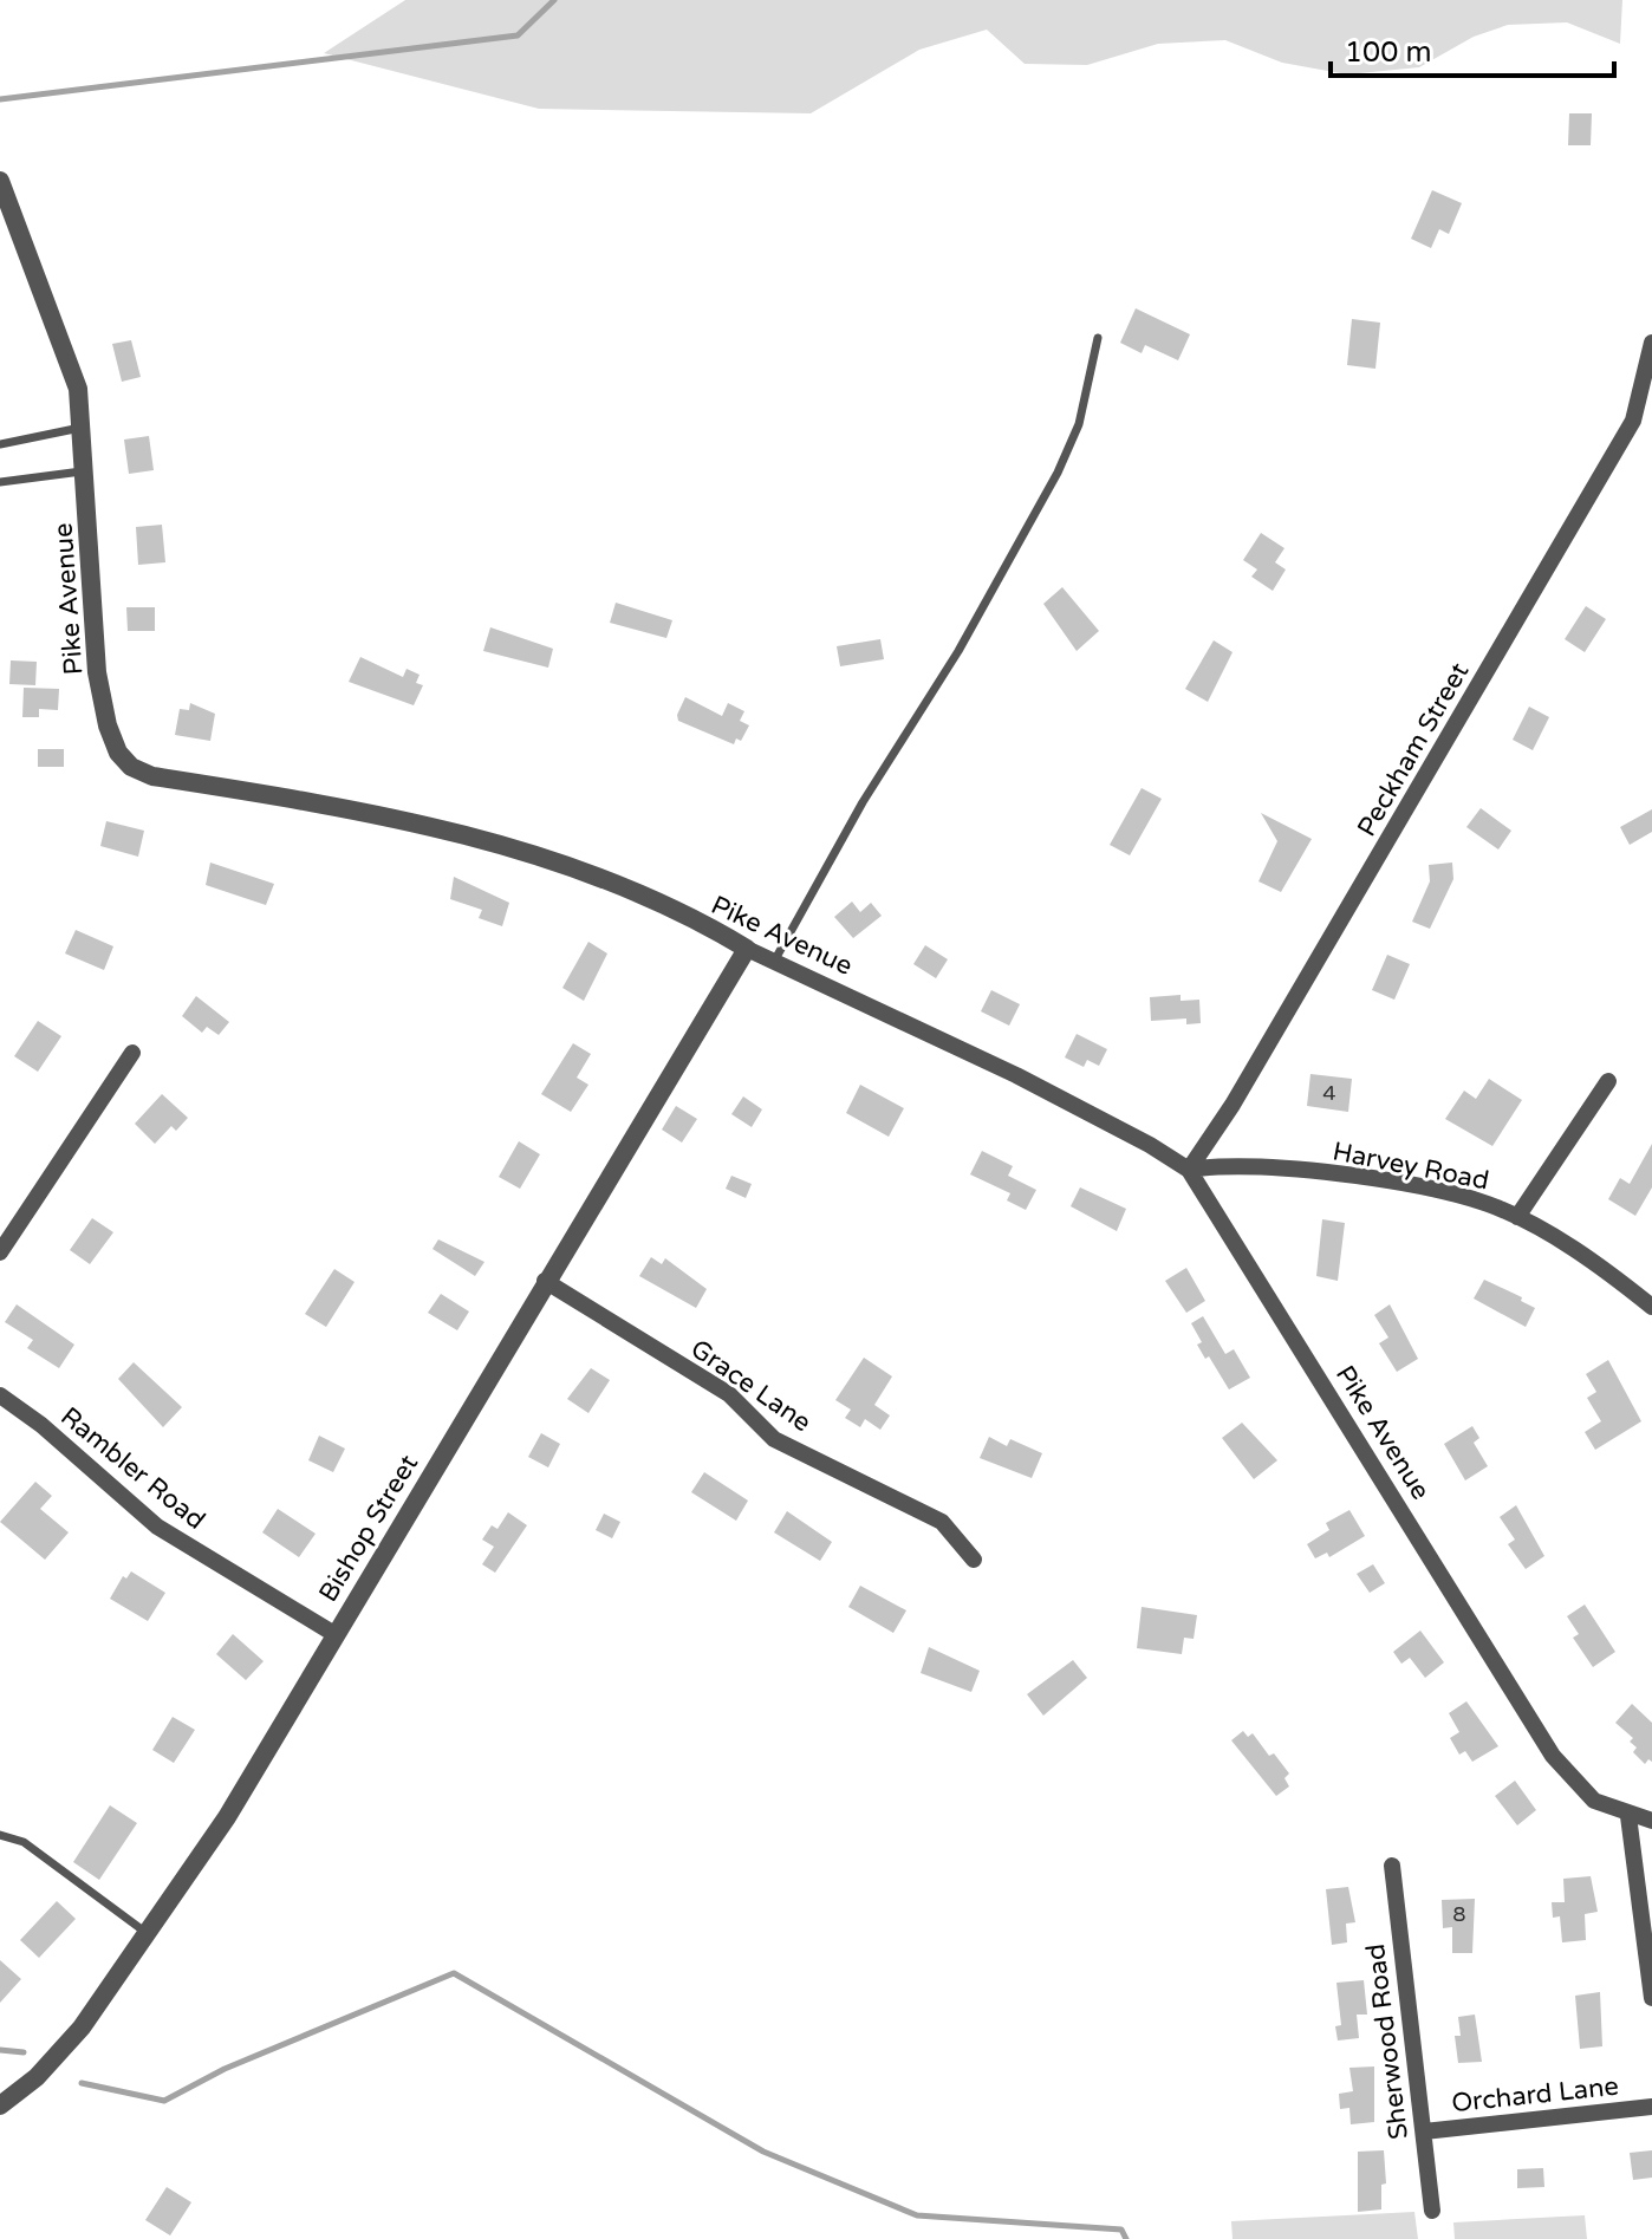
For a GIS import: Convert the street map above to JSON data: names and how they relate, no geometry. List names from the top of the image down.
{
  "streets": {
    "street": [
      "Pike Avenue",
      "Peckham Street",
      "Harvey Road",
      "Grace Lane",
      "Rambler Road",
      "Bishop Street",
      "Sherwood Road",
      "Orchard Lane"
    ]
  },
  "crossings": [
    ["Pike Avenue", "Peckham Street"],
    ["Pike Avenue", "Harvey Road"],
    ["Pike Avenue", "Bishop Street"],
    ["Peckham Street", "Harvey Road"],
    ["Grace Lane", "Bishop Street"],
    ["Rambler Road", "Bishop Street"],
    ["Sherwood Road", "Orchard Lane"]
  ],
  "house_numbers": ["4", "8"],
  "scale_bar": "100 m"
}
